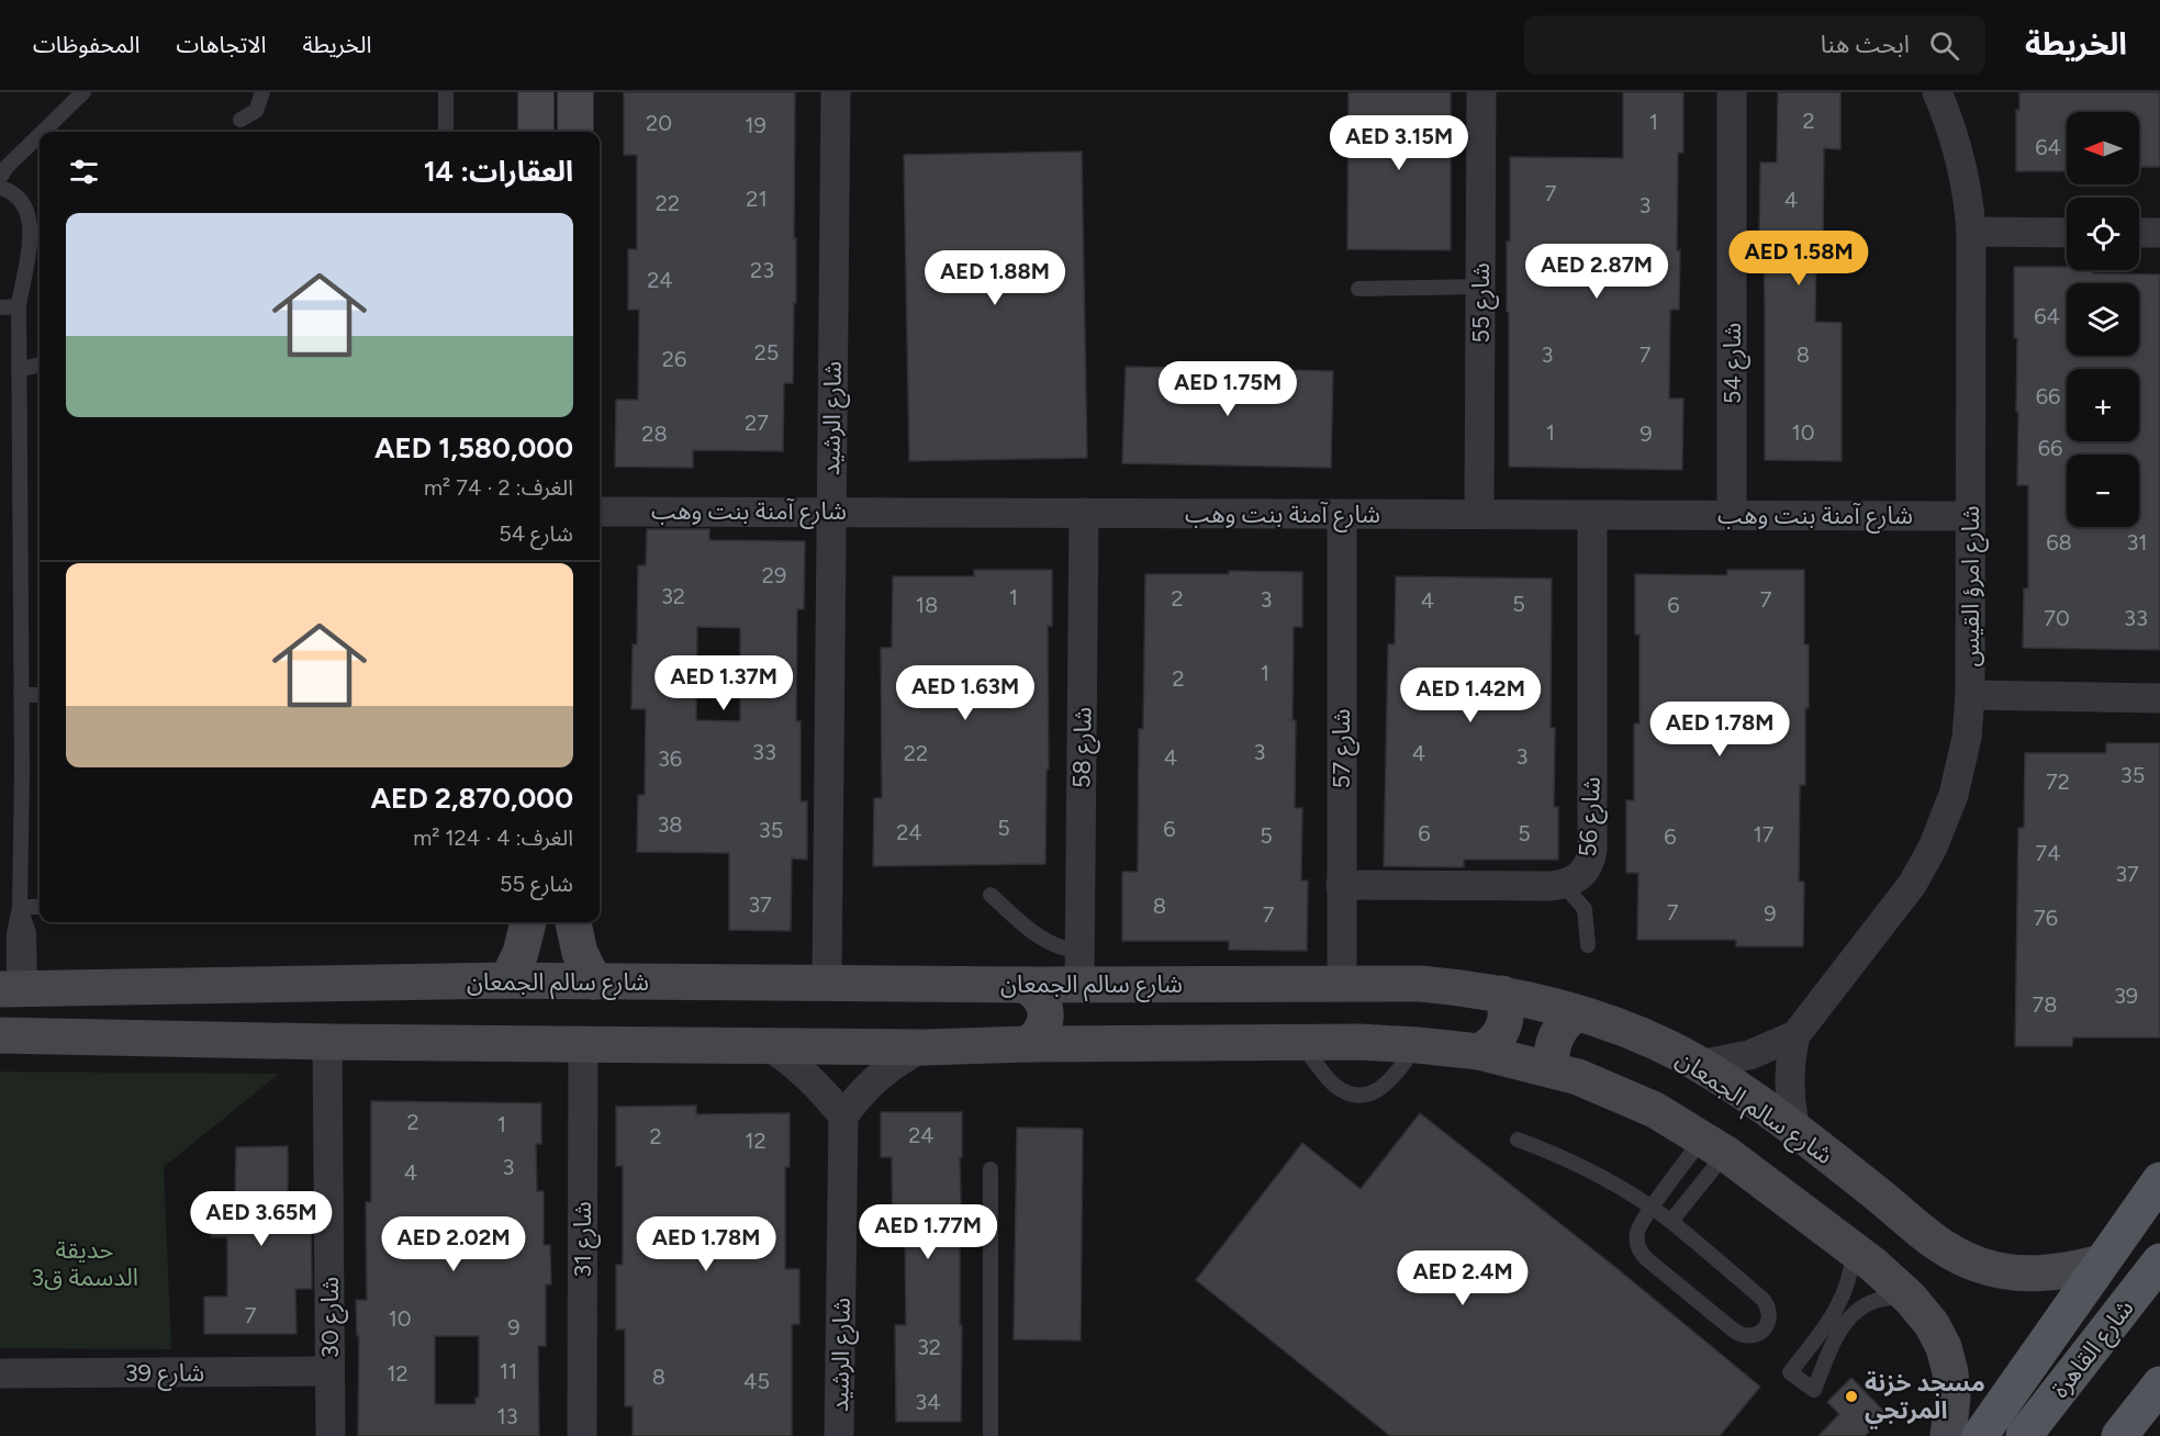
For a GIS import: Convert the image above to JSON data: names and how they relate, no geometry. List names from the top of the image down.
{
  "streets": {
    "main road": ["شارع القاهرة"],
    "street": [
      "شارع 55",
      "شارع 54",
      "شارع الرشيد",
      "شارع آمنة بنت وهب",
      "شارع امرؤ القيس",
      "شارع 58",
      "شارع 57",
      "شارع 56",
      "شارع سالم الجمعان",
      "شارع 31",
      "شارع 30",
      "شارع 39"
    ]
  },
  "crossings": [
    ["شارع 55", "شارع آمنة بنت وهب"],
    ["شارع 54", "شارع آمنة بنت وهب"],
    ["شارع الرشيد", "شارع آمنة بنت وهب"],
    ["شارع الرشيد", "شارع سالم الجمعان"],
    ["شارع آمنة بنت وهب", "شارع امرؤ القيس"],
    ["شارع آمنة بنت وهب", "شارع 58"],
    ["شارع آمنة بنت وهب", "شارع 57"],
    ["شارع آمنة بنت وهب", "شارع 56"],
    ["شارع امرؤ القيس", "شارع سالم الجمعان"],
    ["شارع 58", "شارع سالم الجمعان"],
    ["شارع 57", "شارع 56"],
    ["شارع 57", "شارع سالم الجمعان"],
    ["شارع 30", "شارع 39"]
  ],
  "parks": ["حديقة الدسمة ق3"],
  "places": ["مسجد خزنة المرتجي"],
  "house_numbers": [
    "2",
    "1",
    "20",
    "19",
    "64",
    "7",
    "21",
    "4",
    "22",
    "3",
    "23",
    "24",
    "64",
    "25",
    "3",
    "7",
    "8",
    "26",
    "66",
    "27",
    "1",
    "10",
    "28",
    "9",
    "66",
    "68",
    "31",
    "29",
    "32",
    "1",
    "2",
    "3",
    "7",
    "4",
    "5",
    "18",
    "6",
    "70",
    "33",
    "1",
    "2",
    "33",
    "3",
    "22",
    "4",
    "3",
    "4",
    "36",
    "35",
    "72",
    "38",
    "5",
    "6",
    "35",
    "24",
    "6",
    "5",
    "17",
    "5",
    "6",
    "74",
    "37",
    "37",
    "8",
    "7",
    "9",
    "7",
    "76",
    "39",
    "78",
    "2",
    "1",
    "24",
    "2",
    "12",
    "3",
    "4",
    "7",
    "10",
    "9",
    "32",
    "11",
    "12",
    "8",
    "45",
    "34",
    "13"
  ],
  "north": "left",
  "page": {
    "header": "الخريطة",
    "search": "ابحث هنا",
    "nav": ["الخريطة", "الاتجاهات", "المحفوظات"],
    "map_buttons": ["+", "−"],
    "price": [
      "AED 3.15M",
      "AED 1.58M",
      "AED 2.87M",
      "AED 1.88M",
      "AED 1.75M",
      "AED 1.37M",
      "AED 1.63M",
      "AED 1.42M",
      "AED 1.78M",
      "AED 3.65M",
      "AED 1.77M",
      "AED 2.02M",
      "AED 1.78M",
      "AED 2.4M"
    ],
    "heading": "العقارات: 14",
    "list": [
      {
        "name": "AED 1,580,000",
        "note": "الغرف: 2 · 74 m² · شارع 54"
      },
      {
        "name": "AED 2,870,000",
        "note": "الغرف: 4 · 124 m² · شارع 55"
      }
    ]
  }
}
